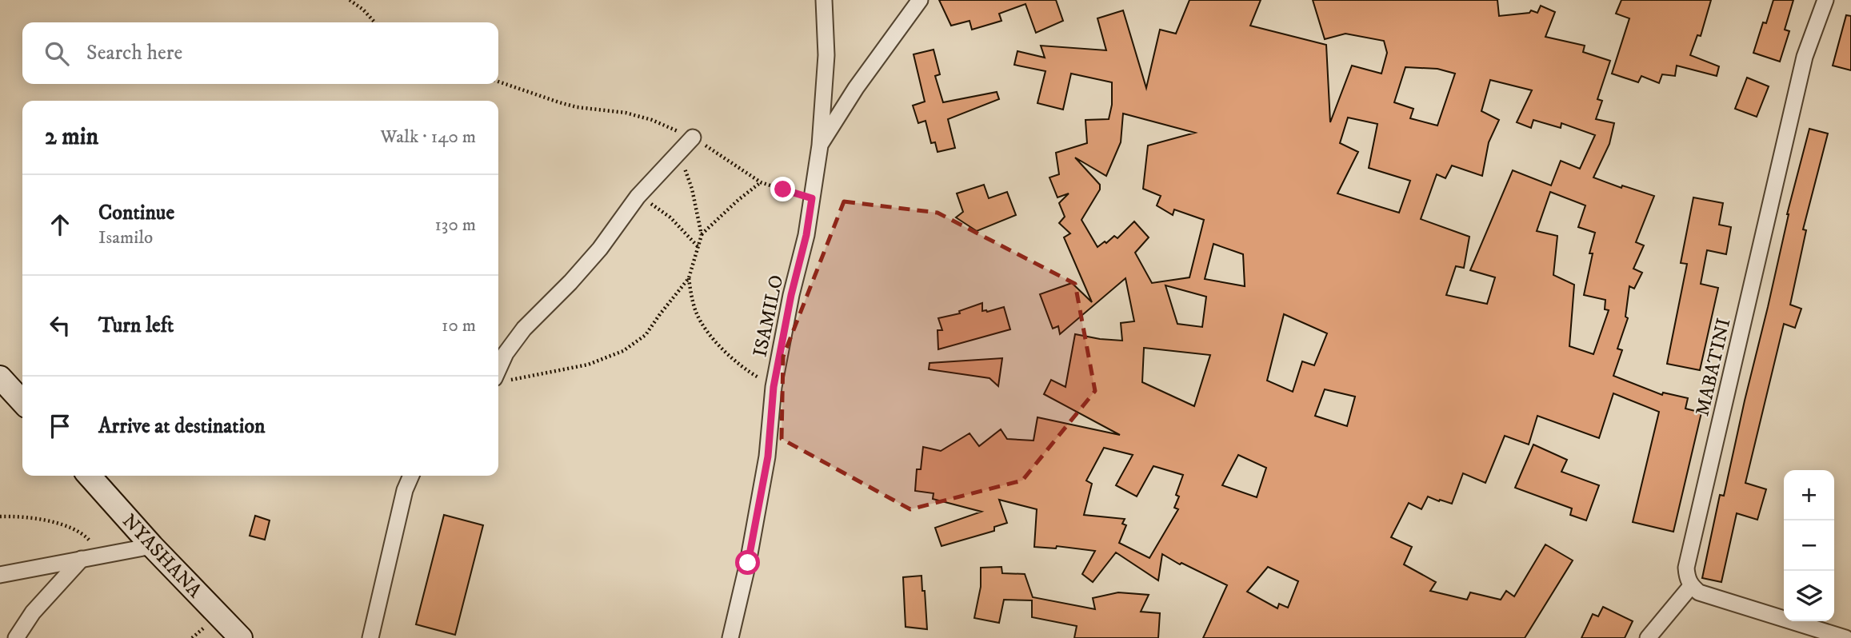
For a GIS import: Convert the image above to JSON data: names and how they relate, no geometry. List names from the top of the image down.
{
  "streets": {
    "street": ["ISAMILO", "MABATINI", "NYASHANA"]
  },
  "page": {
    "search": "Search here",
    "heading": ["2 min", "Walk · 140 m"],
    "list": [
      ["Continue", "Isamilo", "130 m"],
      ["Turn left", "10 m"],
      "Arrive at destination"
    ],
    "map_buttons": ["+", "−"]
  }
}
